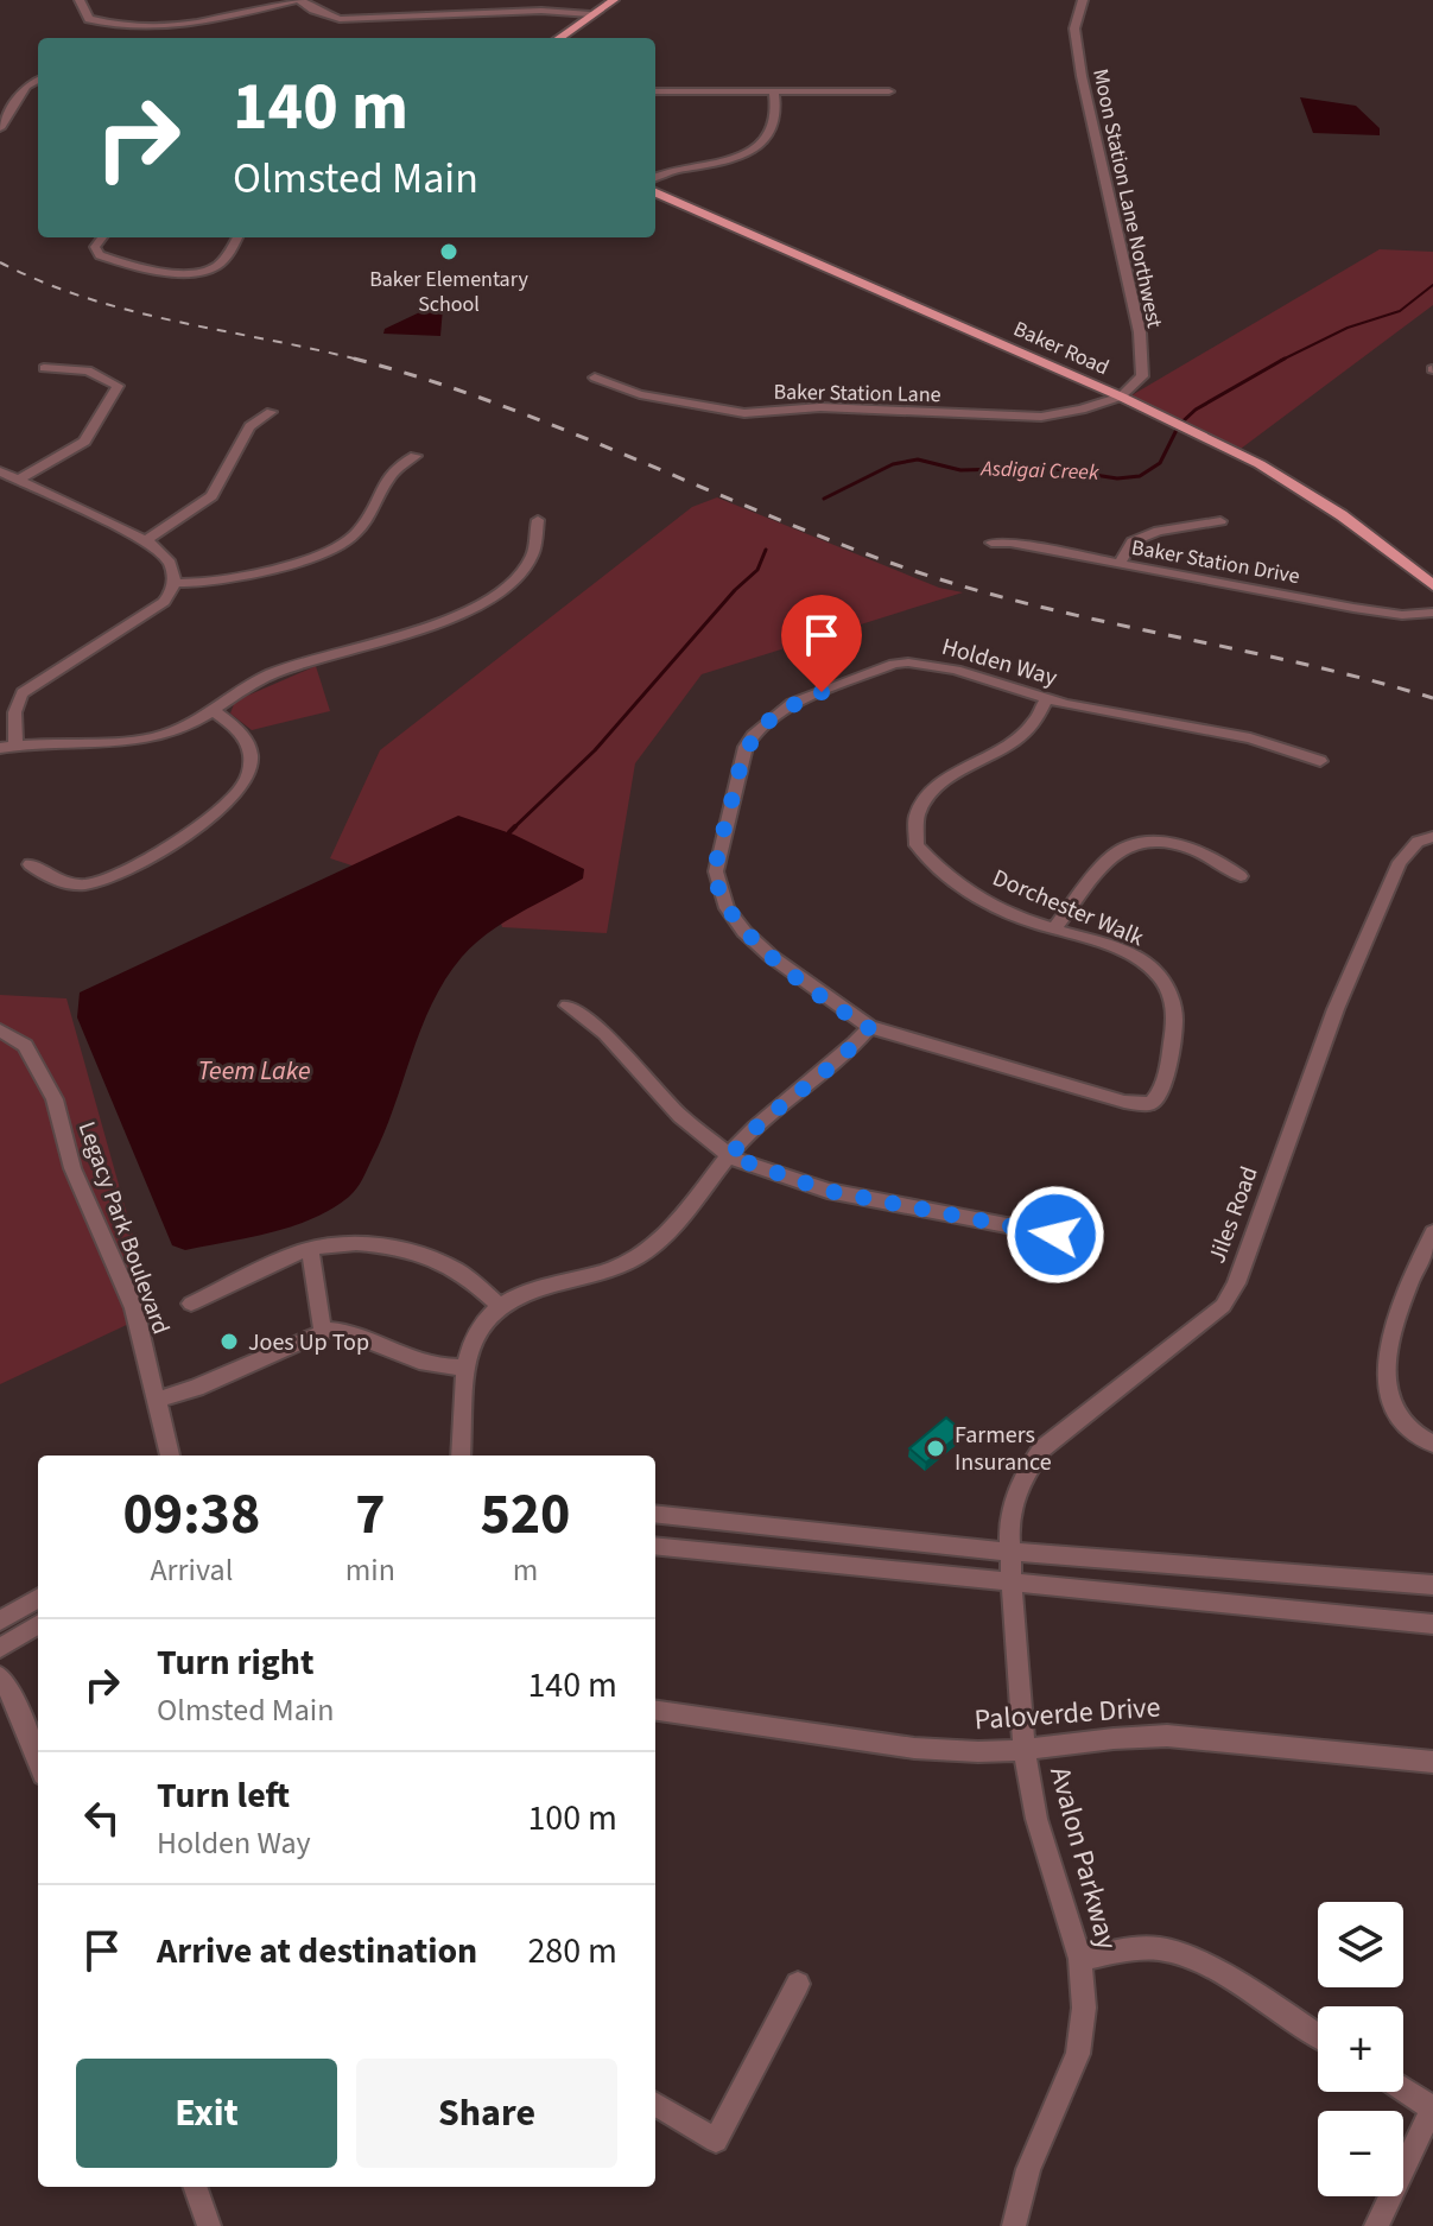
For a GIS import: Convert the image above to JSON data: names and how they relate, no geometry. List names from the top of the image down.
{
  "streets": {
    "main road": ["Baker Road"],
    "street": [
      "Moon Station Lane Northwest",
      "Baker Station Lane",
      "Baker Station Drive",
      "Holden Way",
      "Dorchester Walk",
      "Jiles Road",
      "Legacy Park Boulevard",
      "Paloverde Drive",
      "Avalon Parkway"
    ]
  },
  "crossings": [
    ["Moon Station Lane Northwest", "Baker Road"],
    ["Moon Station Lane Northwest", "Baker Station Lane"],
    ["Baker Road", "Baker Station Lane"],
    ["Holden Way", "Dorchester Walk"],
    ["Jiles Road", "Avalon Parkway"],
    ["Paloverde Drive", "Avalon Parkway"]
  ],
  "water": ["Asdigai Creek", "Teem Lake"],
  "places": ["Baker Elementary School", "Joes Up Top", "Farmers Insurance"],
  "page": {
    "turn": ["140 m", "Olmsted Main"],
    "eta": [
      "09:38",
      "Arrival",
      "7",
      "min",
      "520",
      "m"
    ],
    "list": [
      {
        "name": "Turn right",
        "note": "Olmsted Main",
        "value": "140 m"
      },
      {
        "name": "Turn left",
        "note": "Holden Way",
        "value": "100 m"
      },
      {
        "name": "Arrive at destination",
        "value": "280 m"
      }
    ],
    "map_buttons": ["+", "−"],
    "buttons": ["Exit", "Share"]
  }
}
